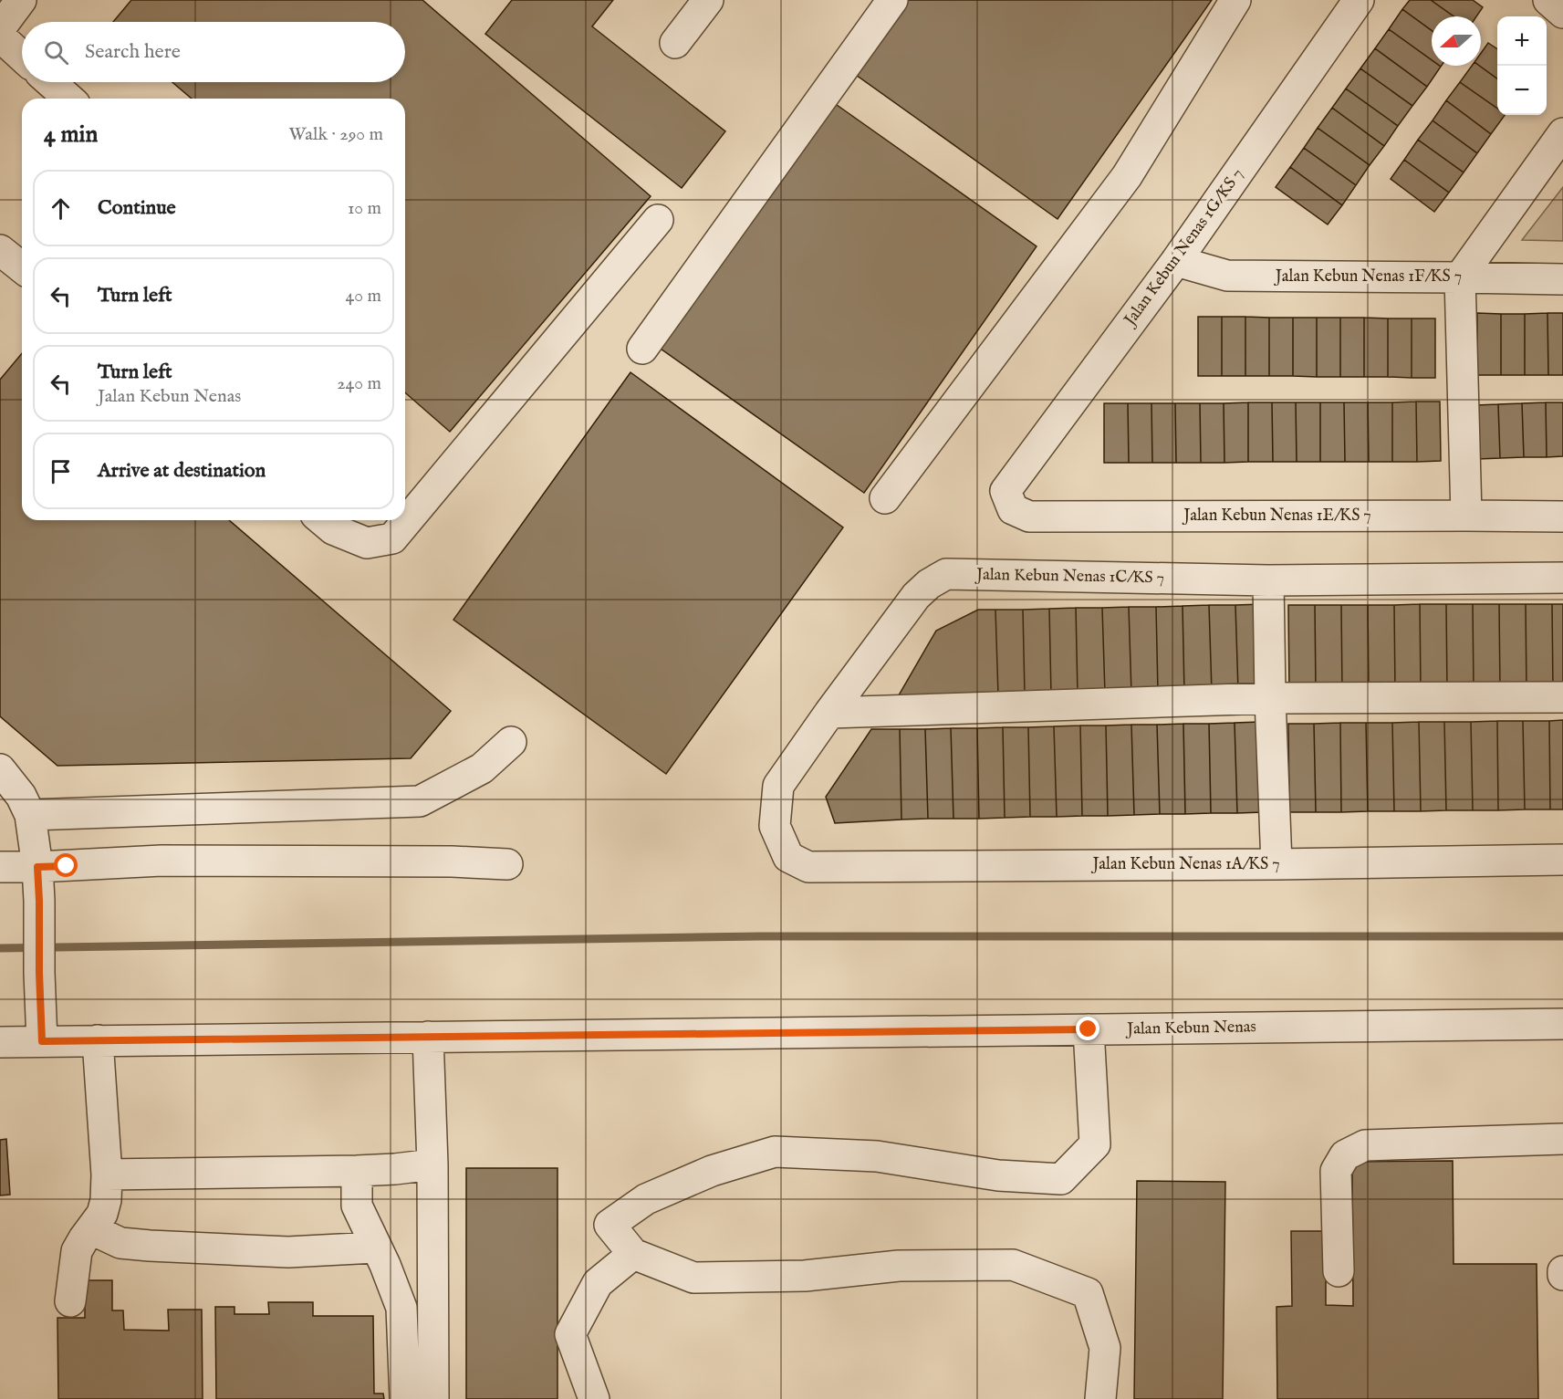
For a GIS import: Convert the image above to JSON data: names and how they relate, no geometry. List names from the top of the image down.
{
  "streets": {
    "street": [
      "Jalan Kebun Nenas 1G/KS 7",
      "Jalan Kebun Nenas 1F/KS 7",
      "Jalan Kebun Nenas 1E/KS 7",
      "Jalan Kebun Nenas 1C/KS 7",
      "Jalan Kebun Nenas 1A/KS 7",
      "Jalan Kebun Nenas"
    ]
  },
  "crossings": [
    ["Jalan Kebun Nenas 1G/KS 7", "Jalan Kebun Nenas 1F/KS 7"],
    ["Jalan Kebun Nenas 1G/KS 7", "Jalan Kebun Nenas 1E/KS 7"],
    ["Jalan Kebun Nenas 1C/KS 7", "Jalan Kebun Nenas 1A/KS 7"]
  ],
  "north": "left",
  "page": {
    "map_buttons": ["+", "−"],
    "search": "Search here",
    "heading": ["4 min", "Walk · 290 m"],
    "list": [
      ["Continue", "10 m"],
      ["Turn left", "40 m"],
      ["Turn left", "Jalan Kebun Nenas", "240 m"],
      "Arrive at destination"
    ]
  }
}
